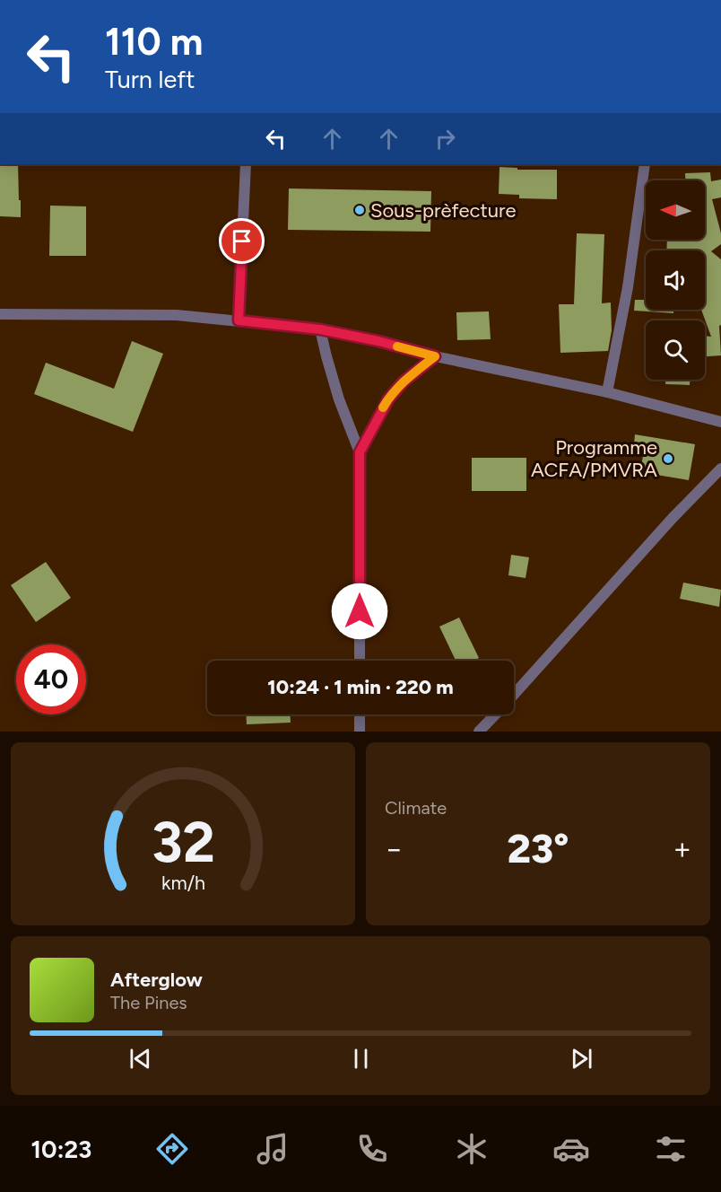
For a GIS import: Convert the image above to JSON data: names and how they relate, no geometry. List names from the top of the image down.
{
  "places": ["Sous-prèfecture", "Programme ACFA/PMVRA"],
  "north": "left",
  "page": {
    "turn": ["110 m", "Turn left"],
    "limit": "40",
    "trip": "10:24 · 1 min · 220 m",
    "tile": "Climate",
    "heat": ["−", "23°", "+"],
    "song": ["Afterglow", "The Pines"],
    "tabs": "10:23",
    "gauge": ["32", "km/h"]
  }
}
